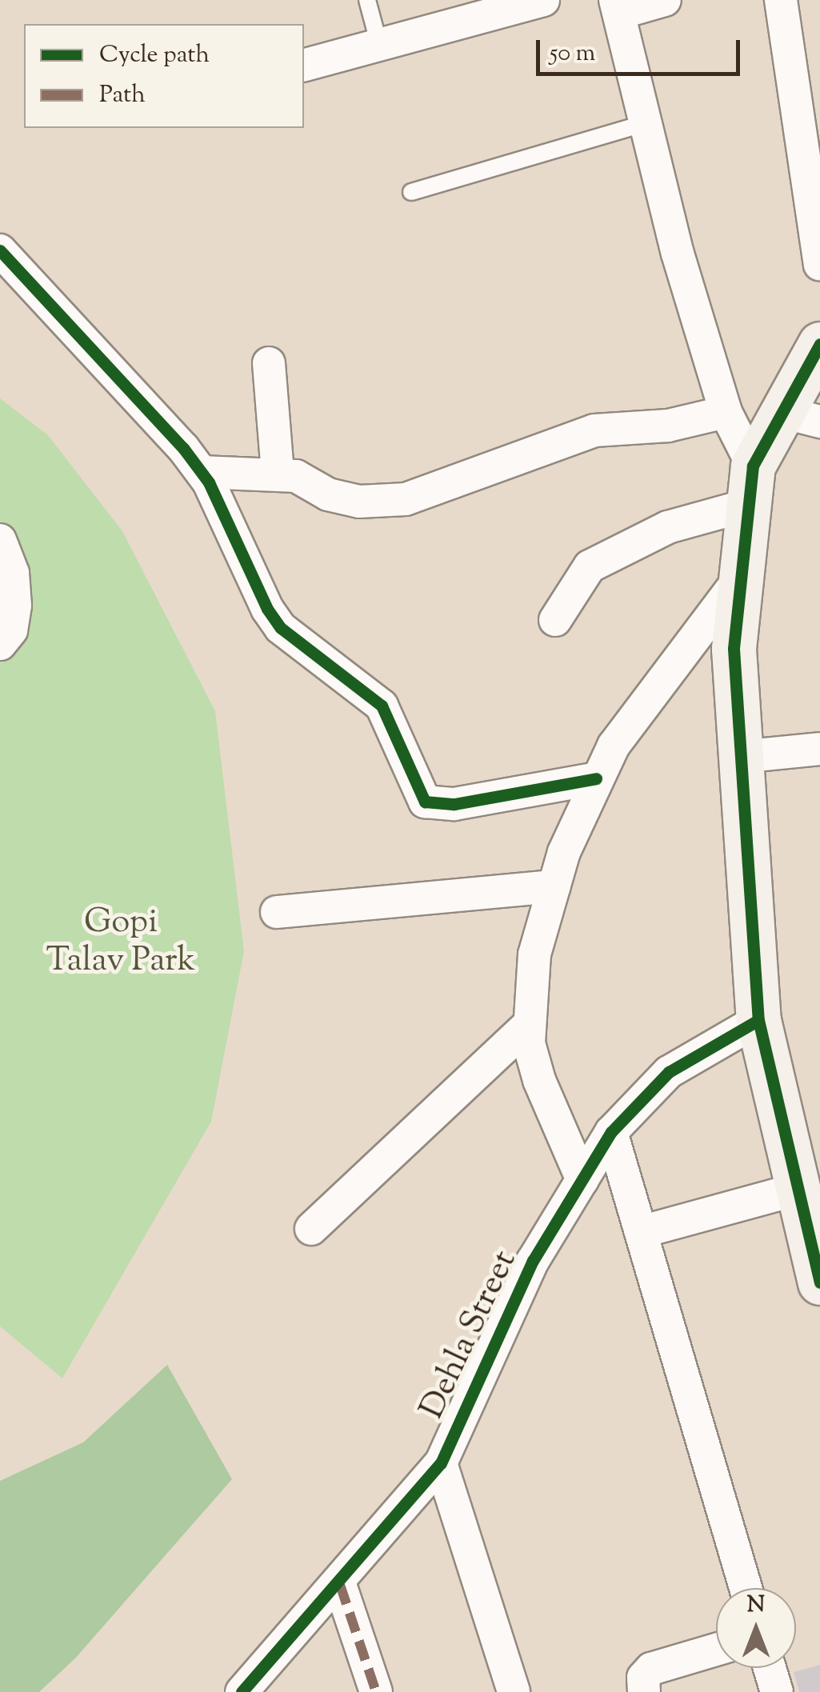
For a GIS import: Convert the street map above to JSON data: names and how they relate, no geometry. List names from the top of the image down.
{
  "streets": {
    "street": ["Dehla Street"]
  },
  "parks": ["Gopi Talav Park"],
  "legend": ["Cycle path", "Path"],
  "scale_bar": "50 m",
  "north": "top"
}
